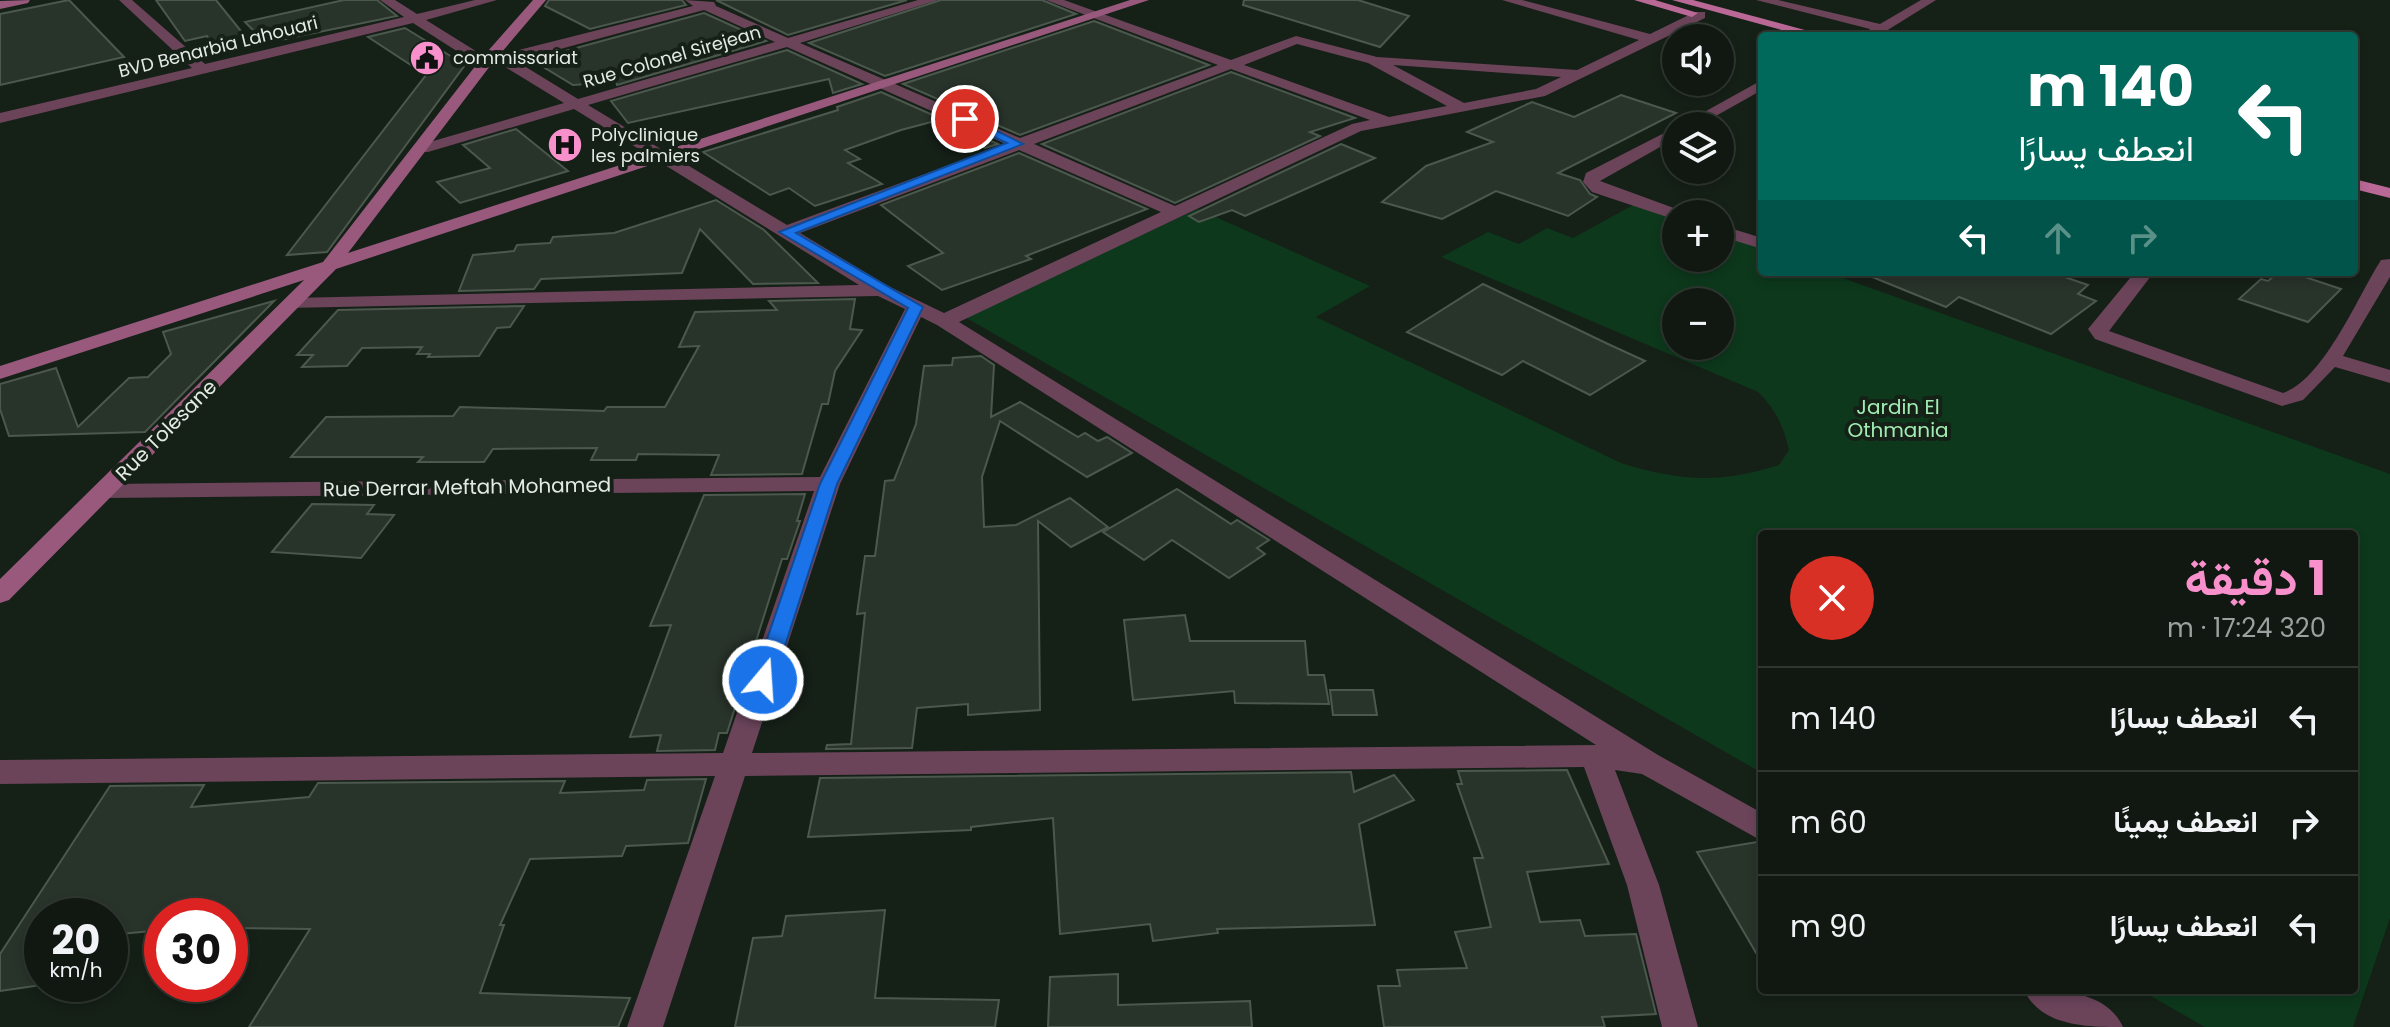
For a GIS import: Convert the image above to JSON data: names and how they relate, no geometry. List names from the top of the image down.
{
  "streets": {
    "main road": ["Rue Tolesane"],
    "street": ["BVD Benarbia Lahouari", "Rue Colonel Sirejean", "Rue Derrar Meftah Mohamed"]
  },
  "crossings": [
    ["Rue Colonel Sirejean", "Rue Tolesane"],
    ["Rue Tolesane", "Rue Derrar Meftah Mohamed"]
  ],
  "parks": ["Jardin El Othmania"],
  "places": {
    "public building": ["commissariat"],
    "hospital": ["Polyclinique les palmiers"]
  },
  "page": {
    "map_buttons": ["+", "−"],
    "turn": ["140 m", "انعطف يسارًا"],
    "heading": ["1 دقيقة", "320 m · 17:24"],
    "list": [
      {
        "name": "انعطف يسارًا",
        "value": "140 m"
      },
      {
        "name": "انعطف يمينًا",
        "value": "60 m"
      },
      {
        "name": "انعطف يسارًا",
        "value": "90 m"
      }
    ],
    "speed": "20 km/h",
    "limit": "30"
  }
}
